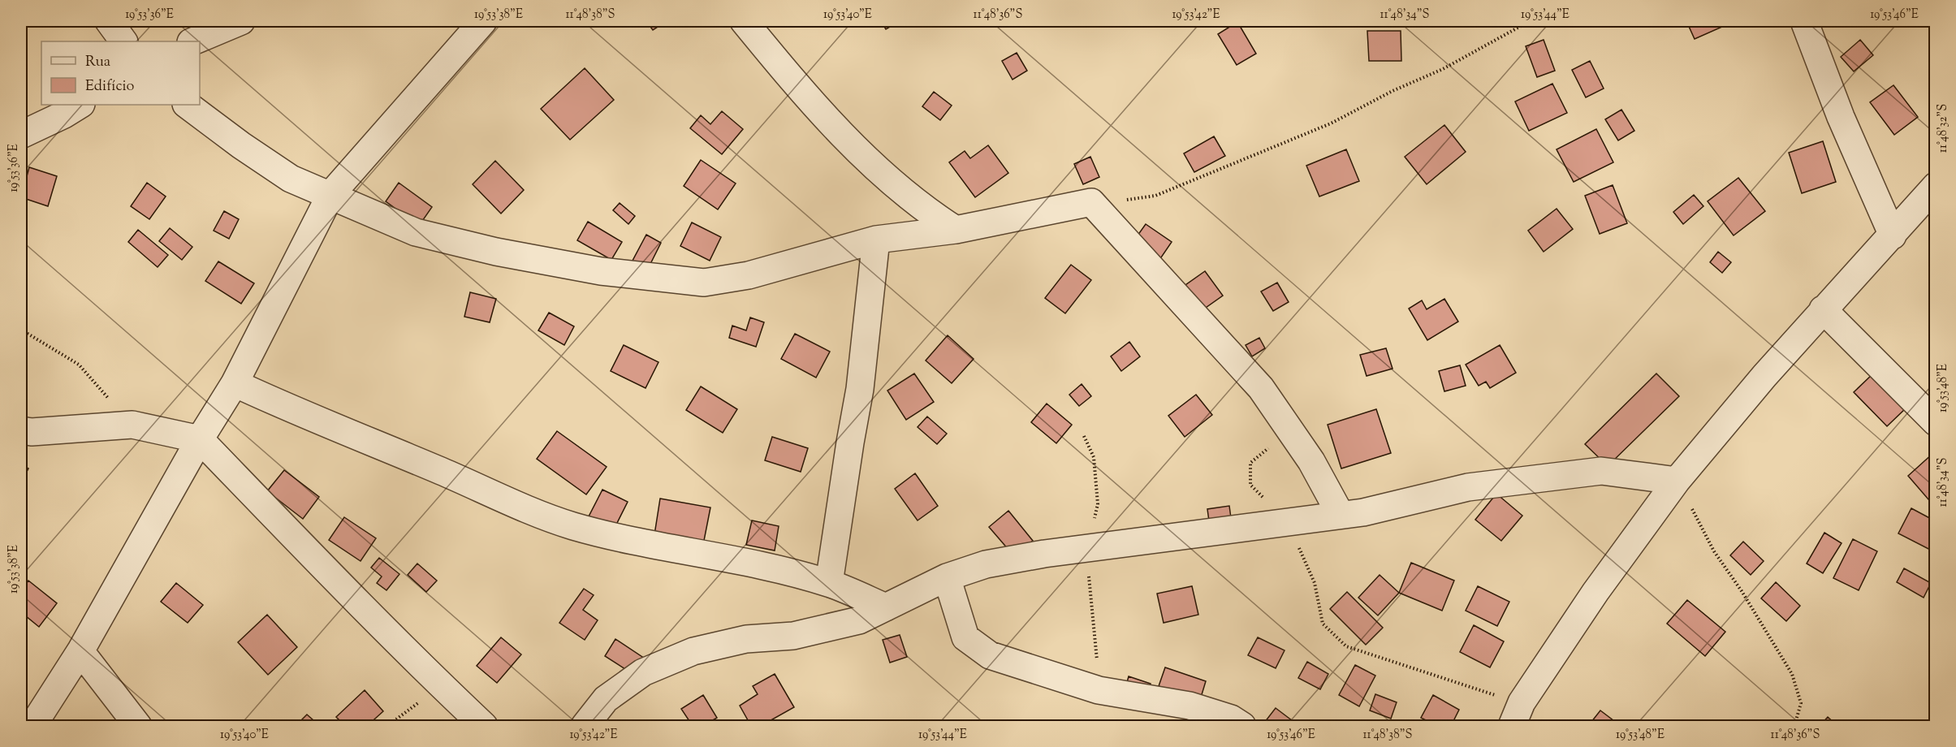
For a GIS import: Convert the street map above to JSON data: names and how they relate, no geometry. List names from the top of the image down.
{
  "legend": ["Rua", "Edifício"],
  "coordinates": [
    "19°53'36\"E",
    "19°53'38\"E",
    "11°48'38\"S",
    "19°53'40\"E",
    "11°48'36\"S",
    "19°53'42\"E",
    "11°48'34\"S",
    "19°53'44\"E",
    "19°53'46\"E",
    "11°48'32\"S",
    "19°53'48\"E"
  ]
}
